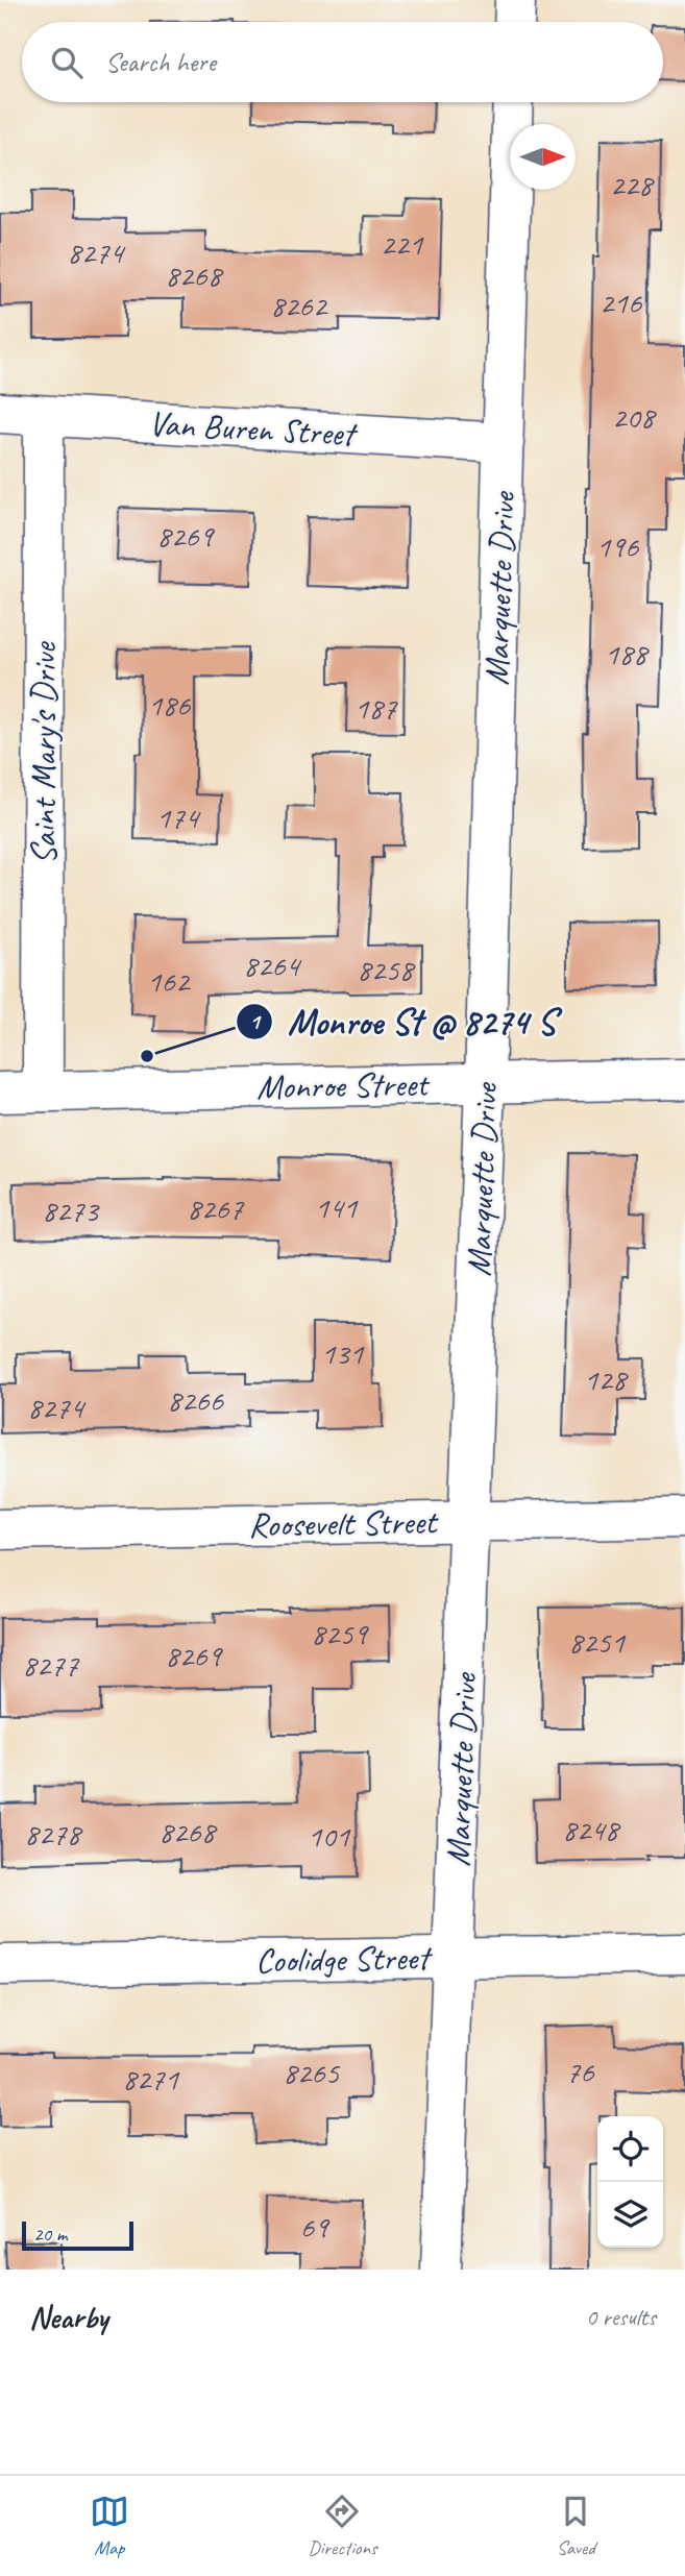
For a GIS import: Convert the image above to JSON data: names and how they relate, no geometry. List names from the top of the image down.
{
  "streets": {
    "street": [
      "Van Buren Street",
      "Marquette Drive",
      "Saint Mary's Drive",
      "Monroe Street",
      "Roosevelt Street",
      "Coolidge Street"
    ]
  },
  "crossings": [
    ["Van Buren Street", "Marquette Drive"],
    ["Van Buren Street", "Saint Mary's Drive"],
    ["Marquette Drive", "Monroe Street"],
    ["Marquette Drive", "Roosevelt Street"],
    ["Marquette Drive", "Coolidge Street"],
    ["Saint Mary's Drive", "Monroe Street"]
  ],
  "places": ["Monroe St @ 8274 S"],
  "house_numbers": [
    "228",
    "221",
    "8274",
    "8268",
    "216",
    "8262",
    "208",
    "8269",
    "196",
    "188",
    "186",
    "187",
    "174",
    "8264",
    "8258",
    "162",
    "141",
    "8267",
    "8273",
    "131",
    "128",
    "8266",
    "8274",
    "8259",
    "8251",
    "8269",
    "8277",
    "8248",
    "8268",
    "8278",
    "101",
    "76",
    "8265",
    "8271",
    "69"
  ],
  "scale_bar": "20 m",
  "north": "right",
  "page": {
    "search": "Search here",
    "scale": "20 m",
    "heading": ["Nearby", "0 results"],
    "nav": ["Map", "Directions", "Saved"]
  }
}
